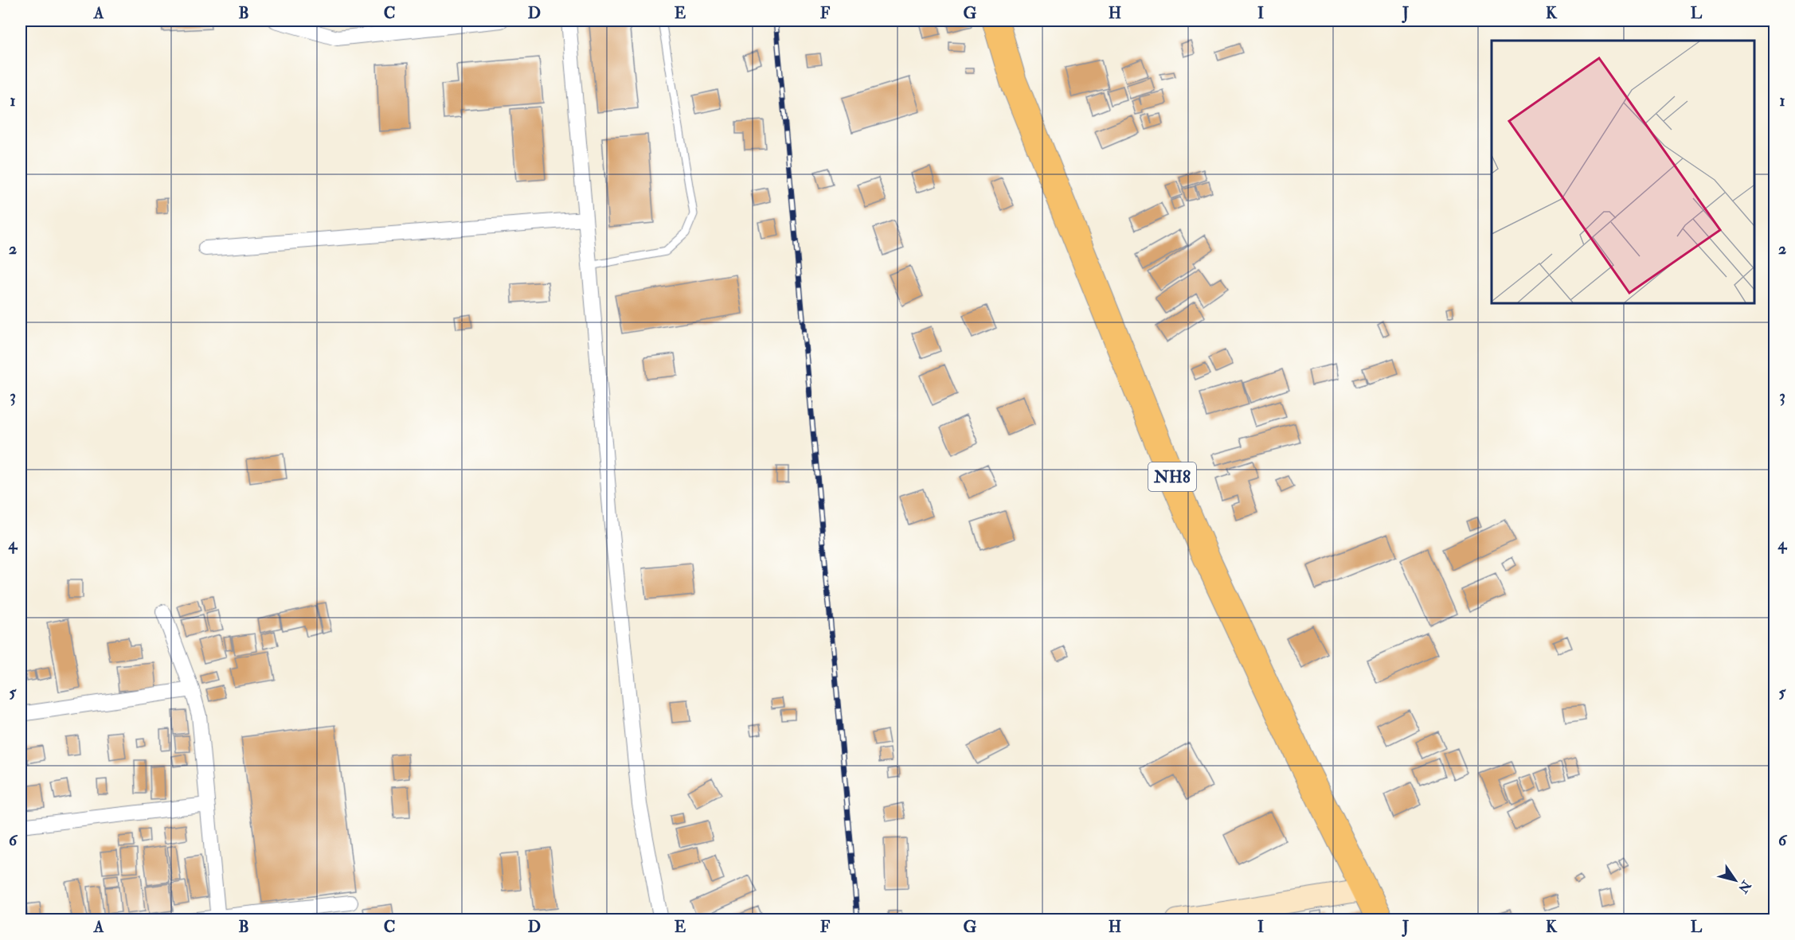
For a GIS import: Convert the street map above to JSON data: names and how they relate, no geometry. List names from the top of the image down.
{
  "streets": {
    "highway": ["NH8"]
  },
  "north": "bottom right",
  "grid": {
    "columns": [
      "A",
      "B",
      "C",
      "D",
      "E",
      "F",
      "G",
      "H",
      "I",
      "J",
      "K",
      "L"
    ],
    "rows": [
      "1",
      "2",
      "3",
      "4",
      "5",
      "6"
    ]
  }
}
